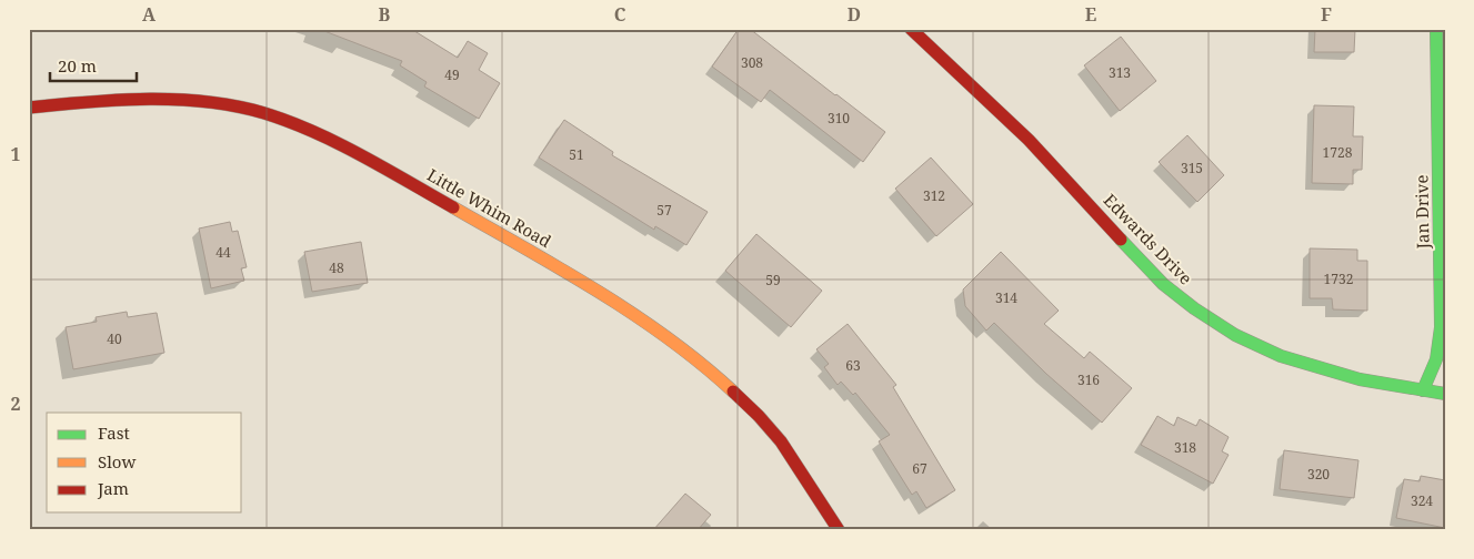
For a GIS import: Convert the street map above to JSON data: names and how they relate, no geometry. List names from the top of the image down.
{
  "streets": {
    "street": ["Little Whim Road", "Jan Drive", "Edwards Drive"]
  },
  "crossings": [
    ["Jan Drive", "Edwards Drive"]
  ],
  "house_numbers": [
    "308",
    "313",
    "49",
    "310",
    "1728",
    "51",
    "315",
    "312",
    "57",
    "44",
    "48",
    "1732",
    "59",
    "314",
    "40",
    "63",
    "316",
    "318",
    "67",
    "320",
    "324"
  ],
  "legend": ["Fast", "Slow", "Jam"],
  "scale_bar": "20 m",
  "grid": {
    "columns": [
      "A",
      "B",
      "C",
      "D",
      "E",
      "F"
    ],
    "rows": ["1", "2"]
  }
}
